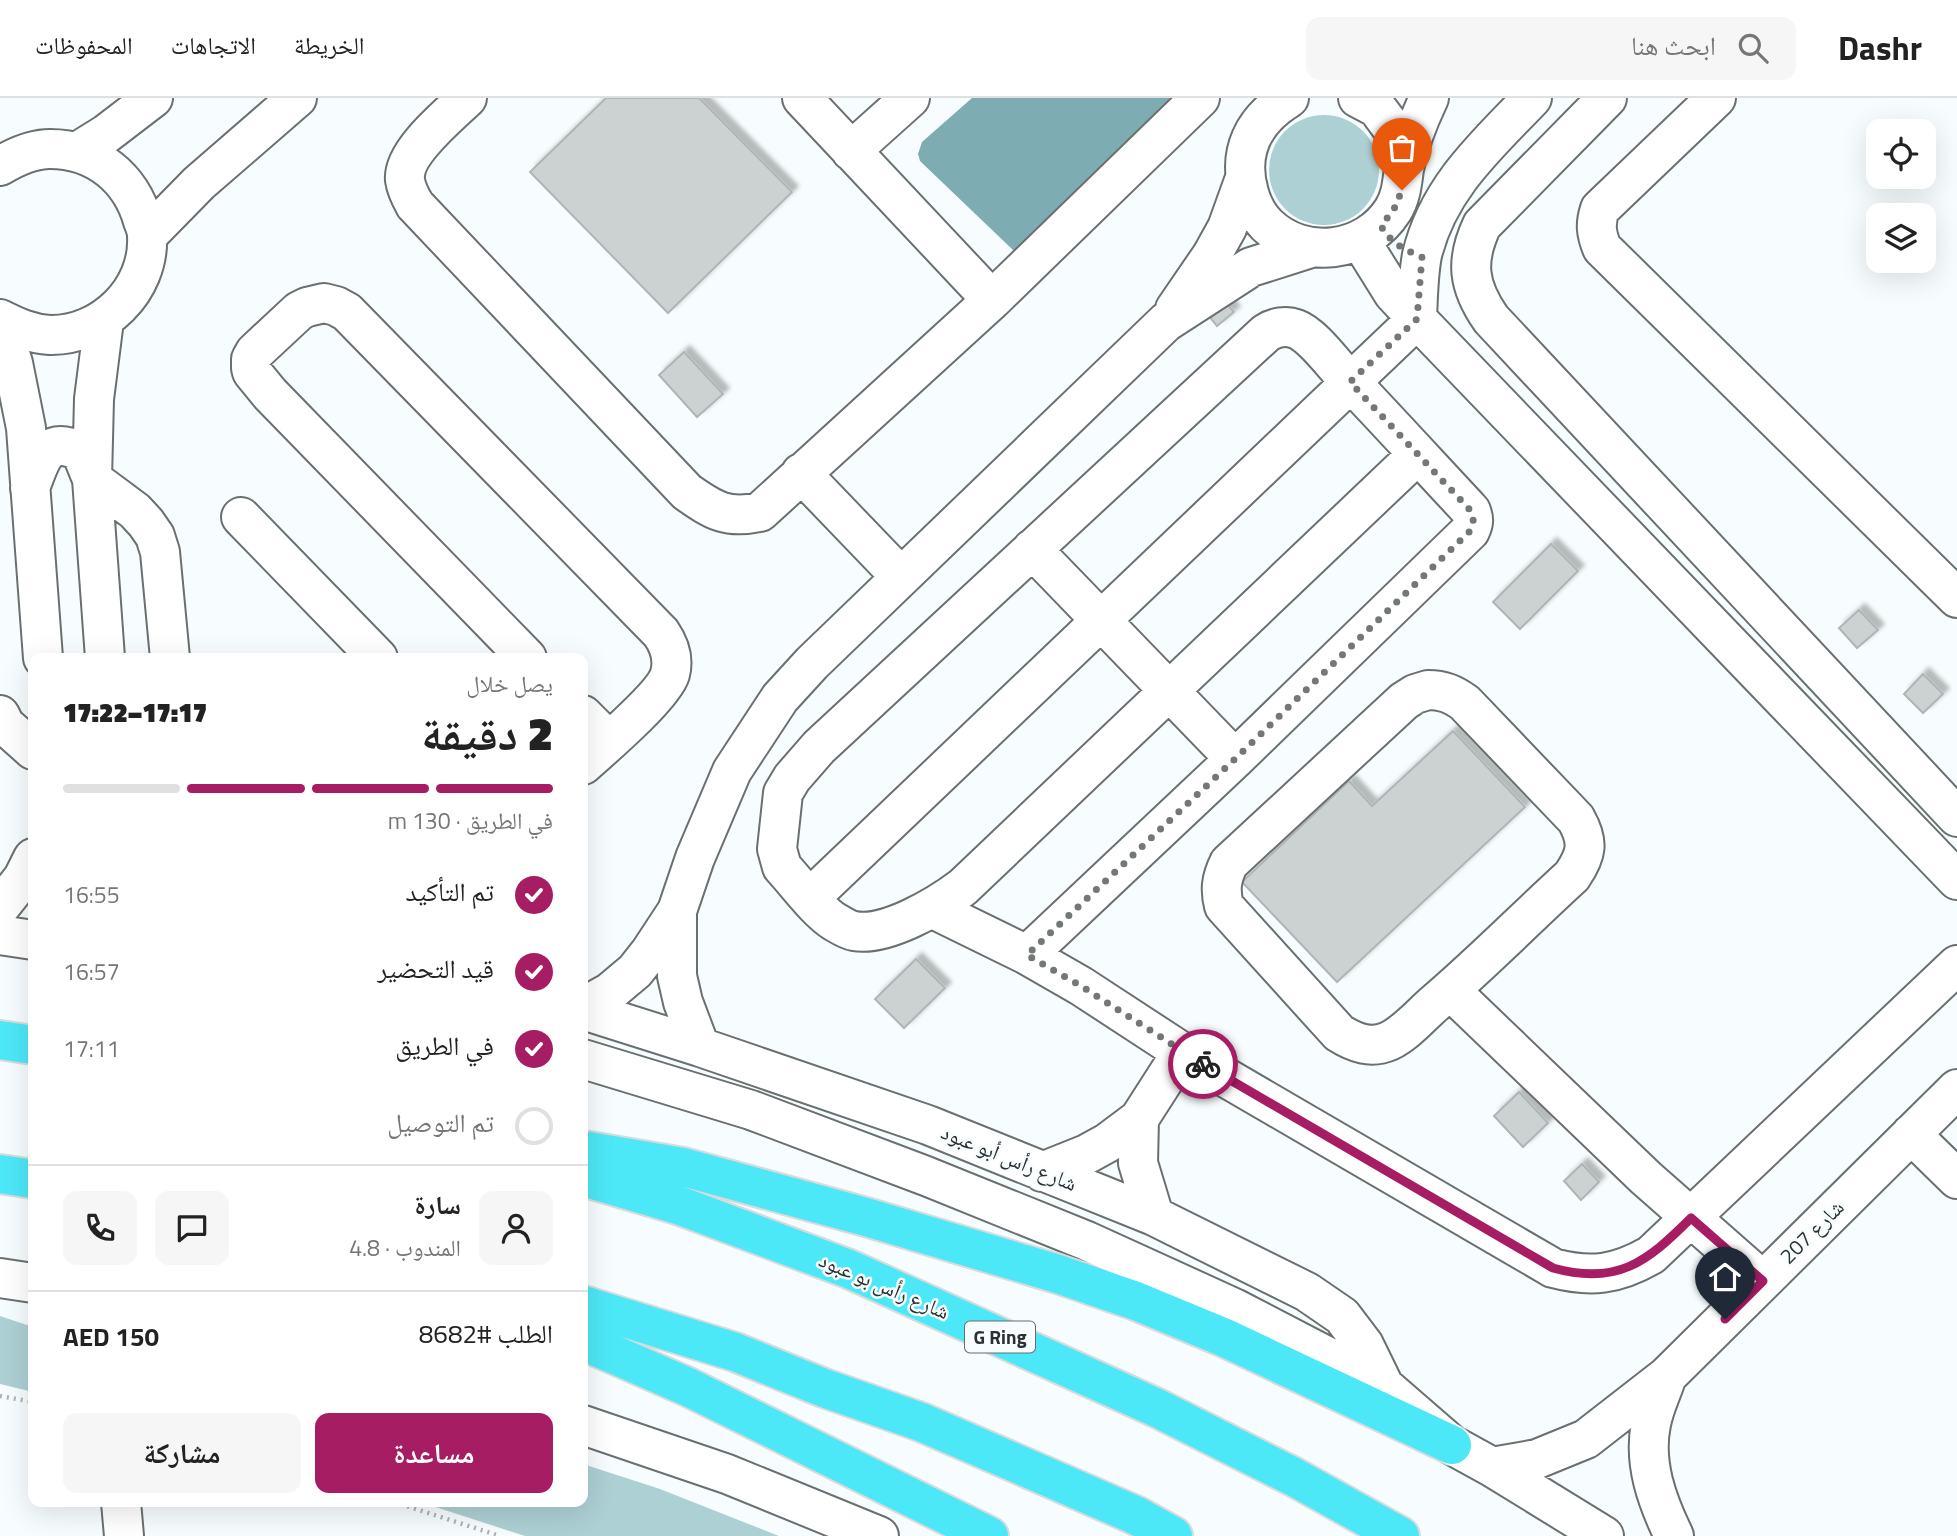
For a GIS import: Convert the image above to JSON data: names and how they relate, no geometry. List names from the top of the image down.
{
  "streets": {
    "highway": ["شارع رأس بو عبود", "G Ring"],
    "street": ["شارع رأس أبو عبود", "شارع 207"]
  },
  "page": {
    "header": "Dashr",
    "search": "ابحث هنا",
    "nav": ["الخريطة", "الاتجاهات", "المحفوظات"],
    "heading": ["2 دقيقة", "يصل خلال", "17:17–17:22"],
    "panel": [
      "سارة",
      "المندوب · 4.8",
      "الطلب #8682",
      "AED 150"
    ],
    "bar": "في الطريق · 130 m",
    "list": [
      ["تم التأكيد", "16:55"],
      ["قيد التحضير", "16:57"],
      ["في الطريق", "17:11"],
      "تم التوصيل"
    ],
    "buttons": ["مساعدة", "مشاركة"]
  }
}
